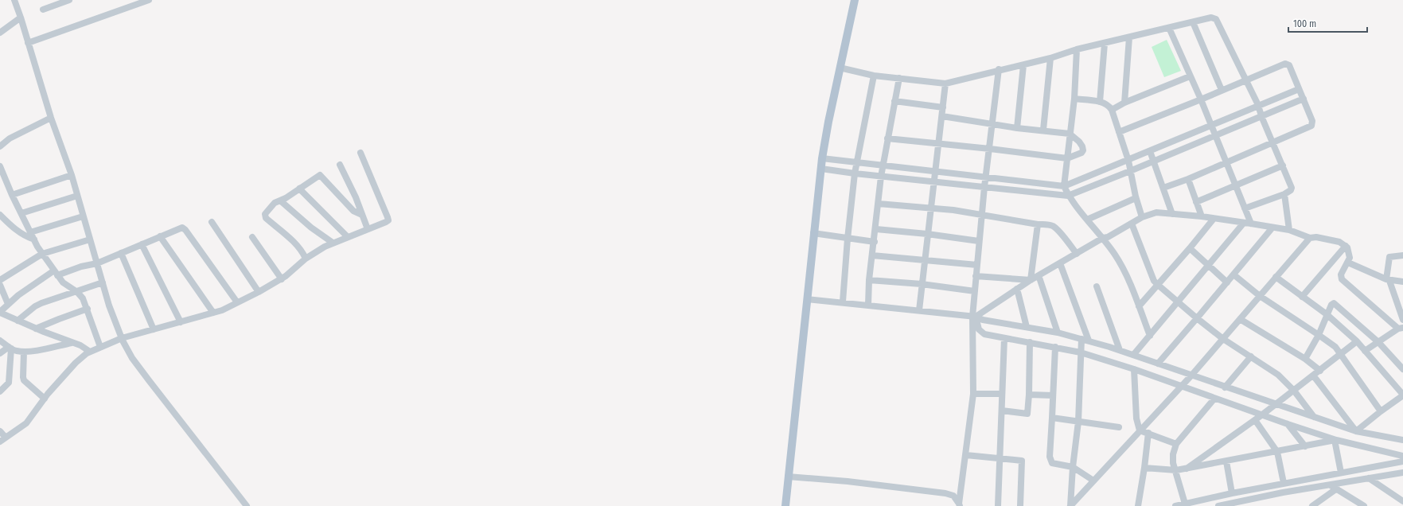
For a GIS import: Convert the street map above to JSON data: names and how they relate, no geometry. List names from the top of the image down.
{
  "scale_bar": "100 m"
}
